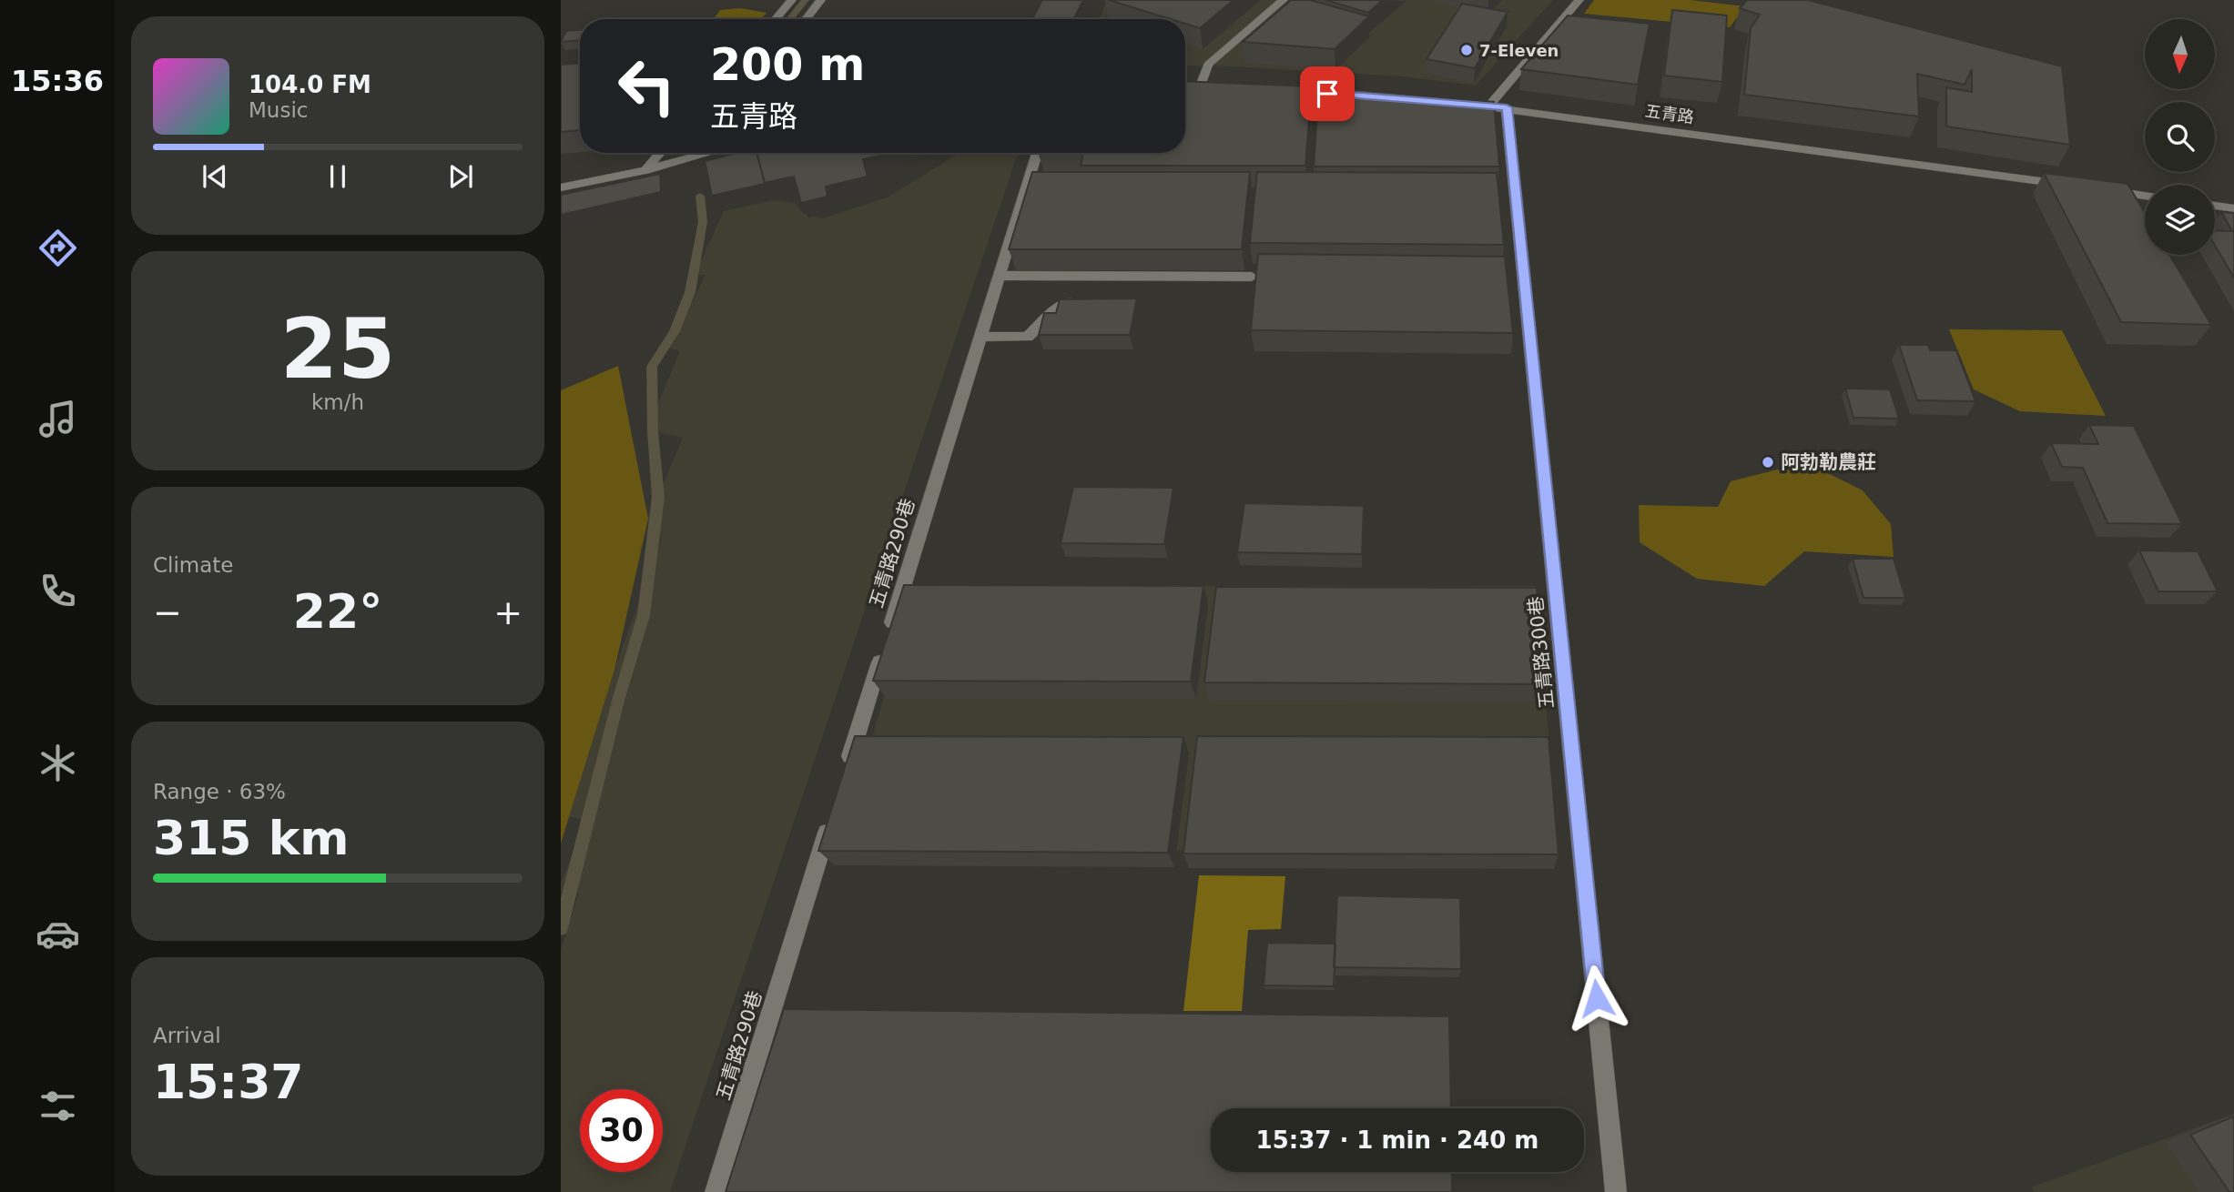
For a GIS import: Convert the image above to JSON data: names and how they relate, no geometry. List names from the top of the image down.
{
  "streets": {
    "street": ["五青路", "五青路290巷", "五青路300巷"]
  },
  "crossings": [
    ["五青路", "五青路300巷"]
  ],
  "places": ["7-Eleven", "阿勃勒農莊"],
  "north": "bottom",
  "page": {
    "tabs": "15:36",
    "turn": ["200 m", "五青路"],
    "song": ["104.0 FM", "Music"],
    "tile": [
      ["25", "km/h"],
      "Climate",
      ["Range · 63%", "315 km"],
      ["Arrival", "15:37"]
    ],
    "heat": ["−", "22°", "+"],
    "limit": "30",
    "trip": "15:37 · 1 min · 240 m"
  }
}
